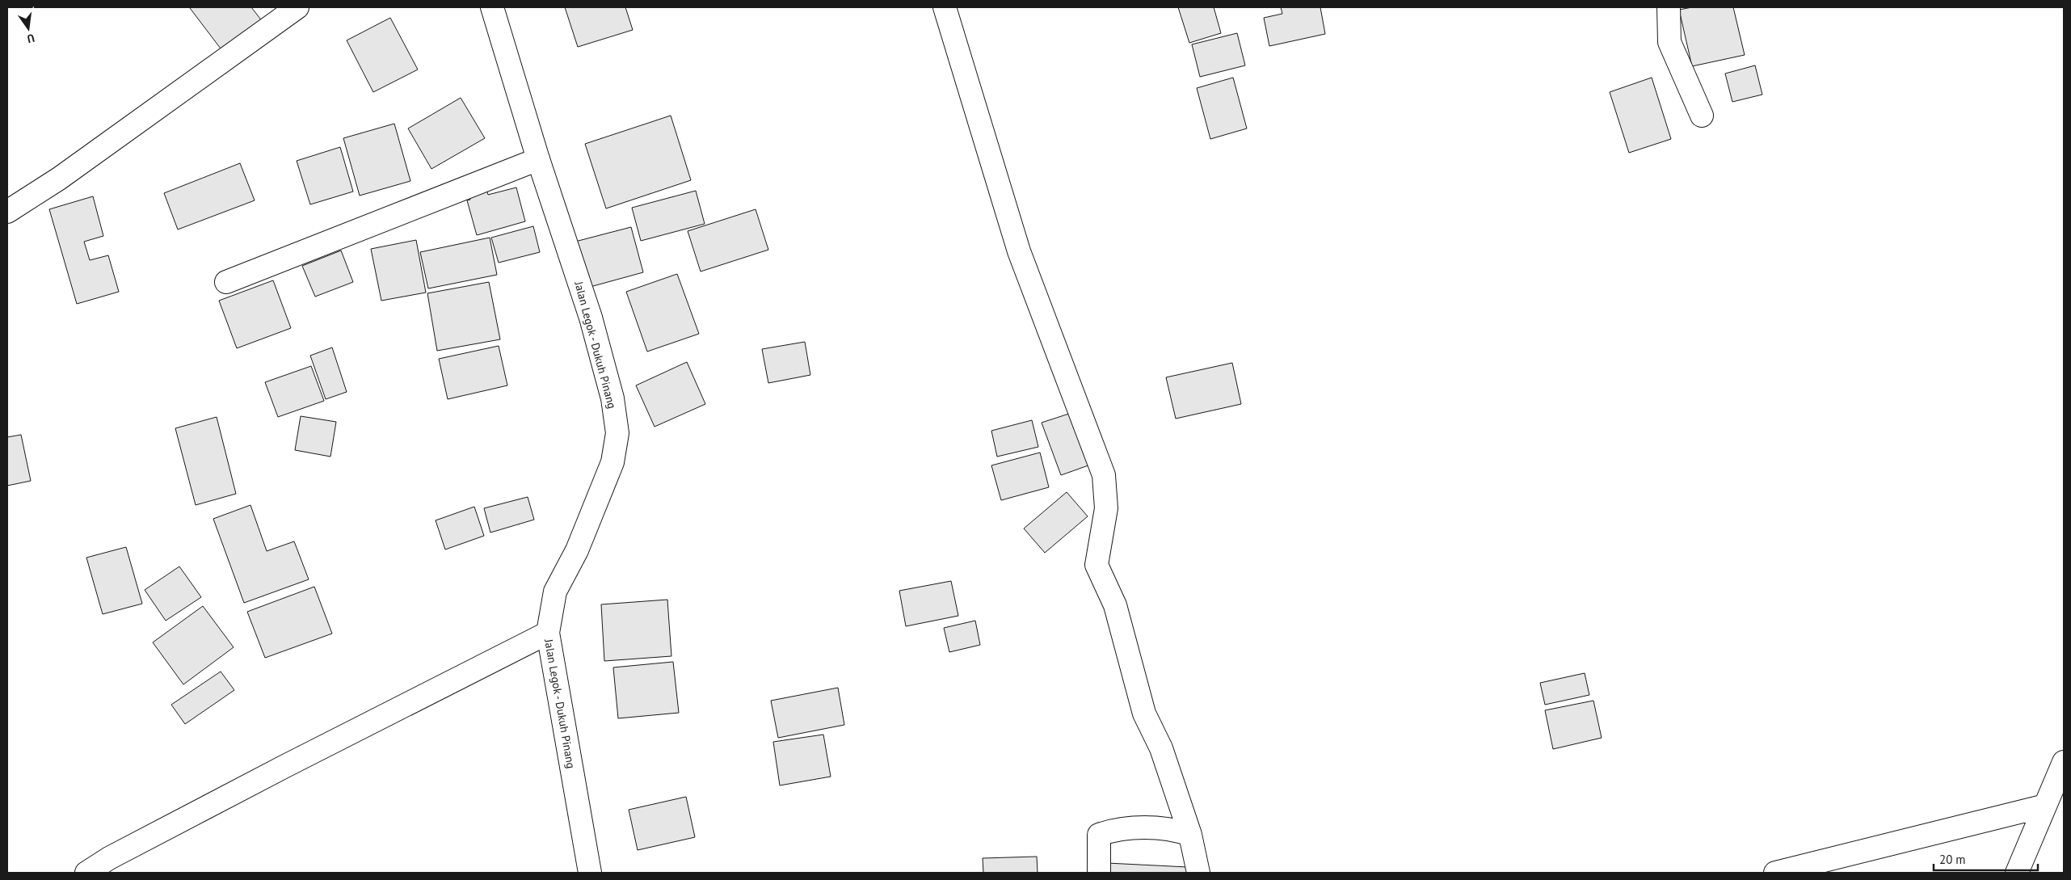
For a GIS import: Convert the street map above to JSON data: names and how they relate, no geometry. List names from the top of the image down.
{
  "streets": {
    "street": ["Jalan Legok - Dukuh Pinang"]
  },
  "scale_bar": "20 m",
  "north": "bottom"
}
